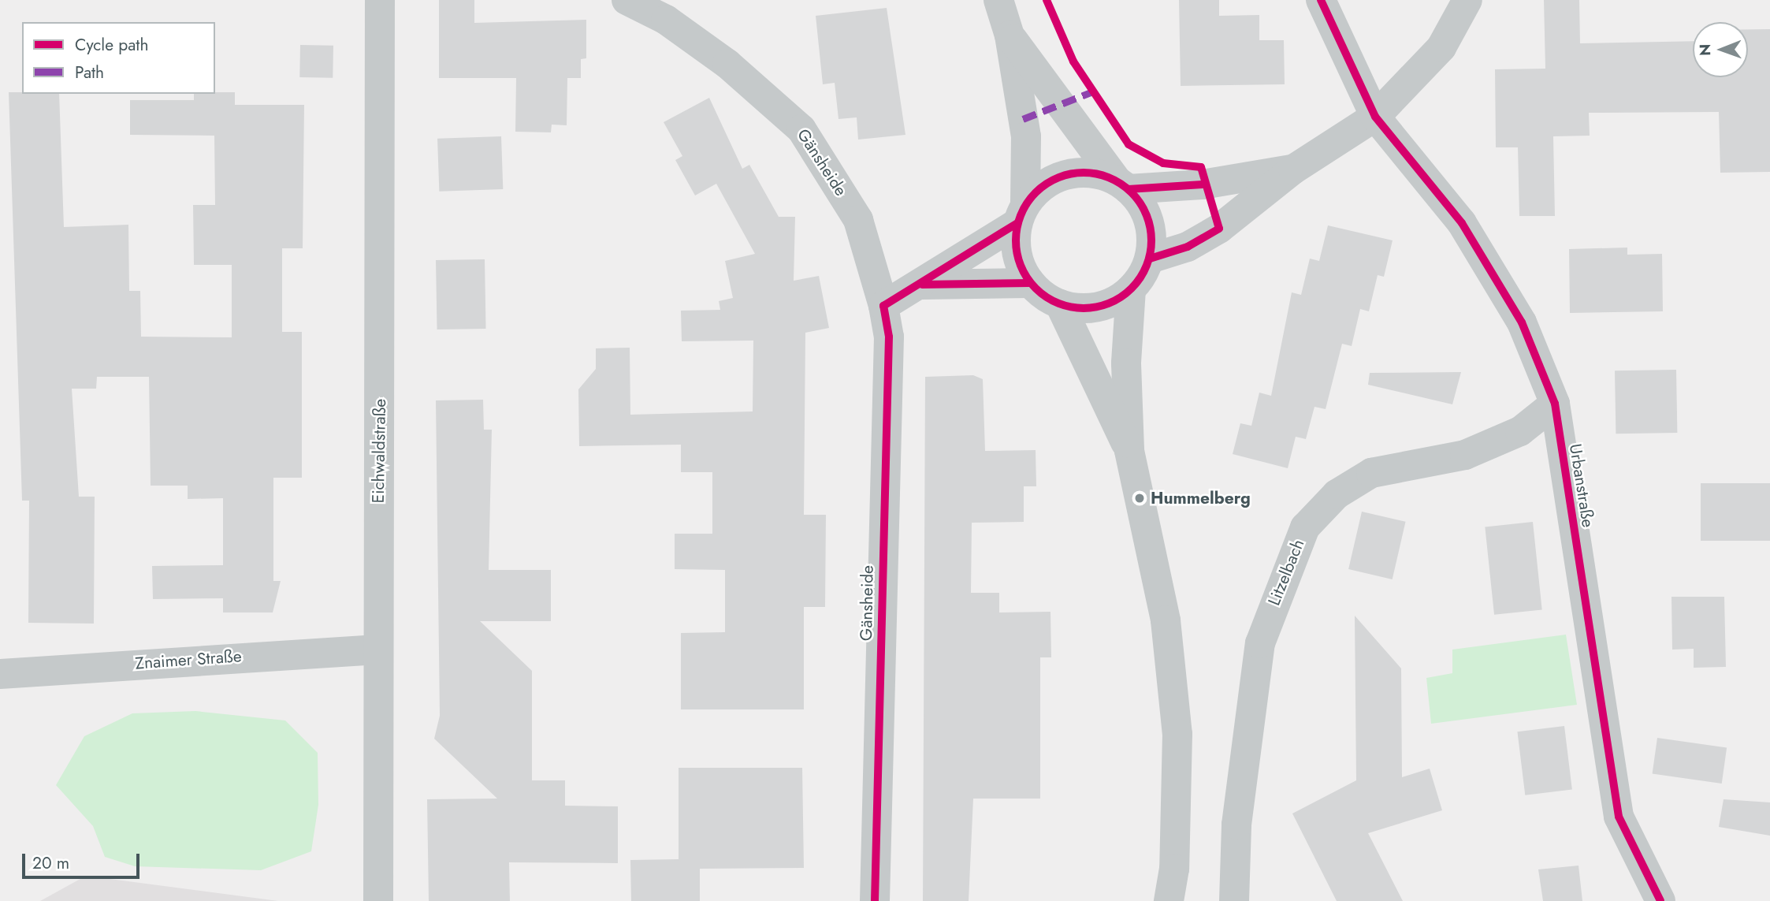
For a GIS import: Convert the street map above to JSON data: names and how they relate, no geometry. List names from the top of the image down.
{
  "streets": {
    "street": [
      "Gänsheide",
      "Eichwaldstraße",
      "Urbanstraße",
      "Litzelbach",
      "Znaimer Straße"
    ]
  },
  "crossings": [
    ["Eichwaldstraße", "Znaimer Straße"],
    ["Urbanstraße", "Litzelbach"]
  ],
  "places": ["Hummelberg"],
  "legend": ["Cycle path", "Path"],
  "scale_bar": "20 m",
  "north": "left"
}
